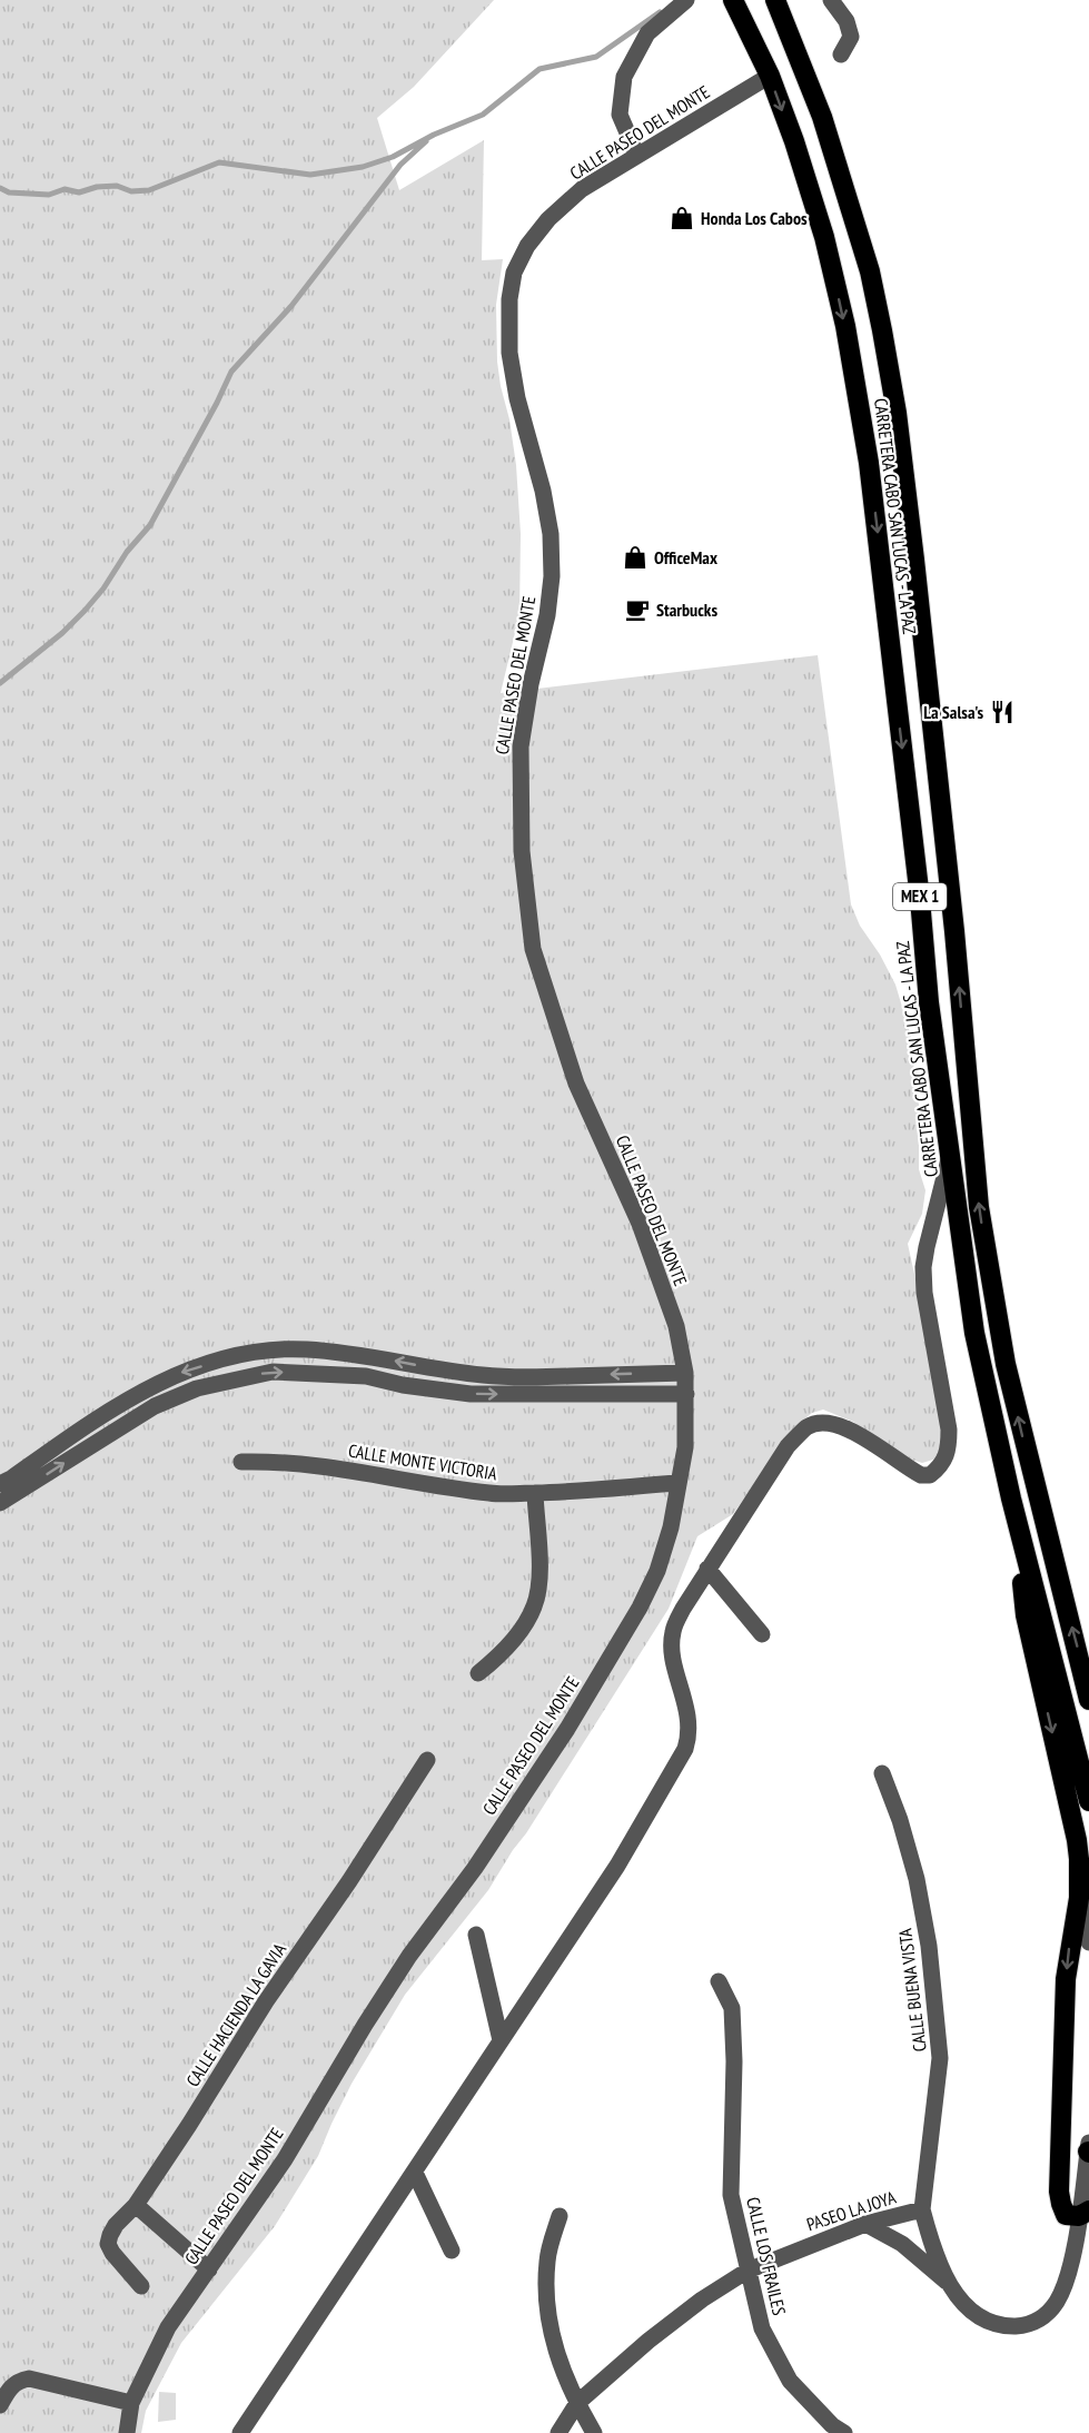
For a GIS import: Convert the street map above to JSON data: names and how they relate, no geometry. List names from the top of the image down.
{
  "streets": {
    "highway": ["CARRETERA CABO SAN LUCAS - LA PAZ", "MEX 1"],
    "street": [
      "CALLE PASEO DEL MONTE",
      "CALLE MONTE VICTORIA",
      "CALLE BUENA VISTA",
      "CALLE HACIENDA LA GAVIA",
      "PASEO LA JOYA",
      "CALLE LOS FRAILES"
    ]
  },
  "crossings": [
    ["CALLE PASEO DEL MONTE", "CARRETERA CABO SAN LUCAS - LA PAZ"],
    ["CALLE PASEO DEL MONTE", "CALLE MONTE VICTORIA"],
    ["CALLE BUENA VISTA", "PASEO LA JOYA"],
    ["PASEO LA JOYA", "CALLE LOS FRAILES"]
  ],
  "places": {
    "shop": ["Honda Los Cabos", "OfficeMax"],
    "cafe": ["Starbucks"],
    "restaurant": ["La Salsa's"]
  }
}
